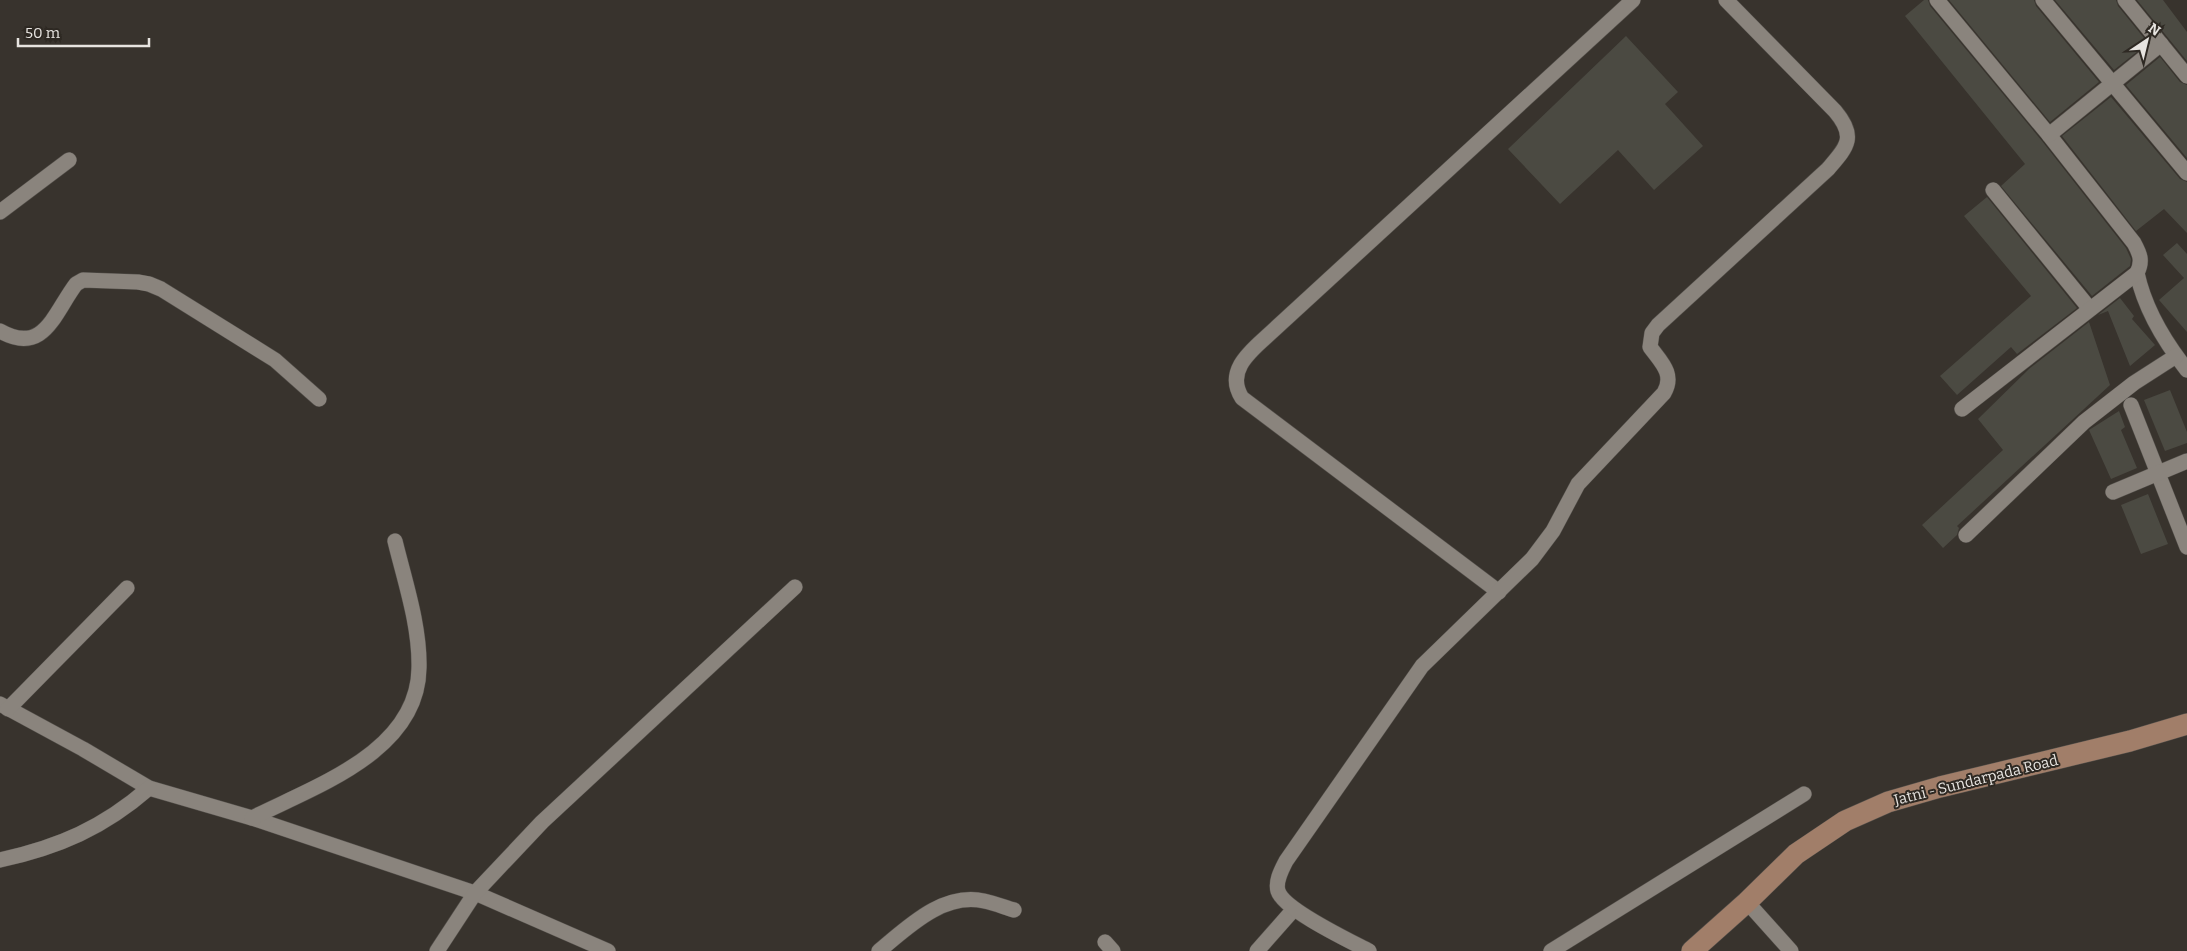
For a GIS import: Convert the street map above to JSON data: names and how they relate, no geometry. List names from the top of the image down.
{
  "streets": {
    "main road": ["Jatni - Sundarpada Road"]
  },
  "scale_bar": "50 m",
  "north": "top right"
}
